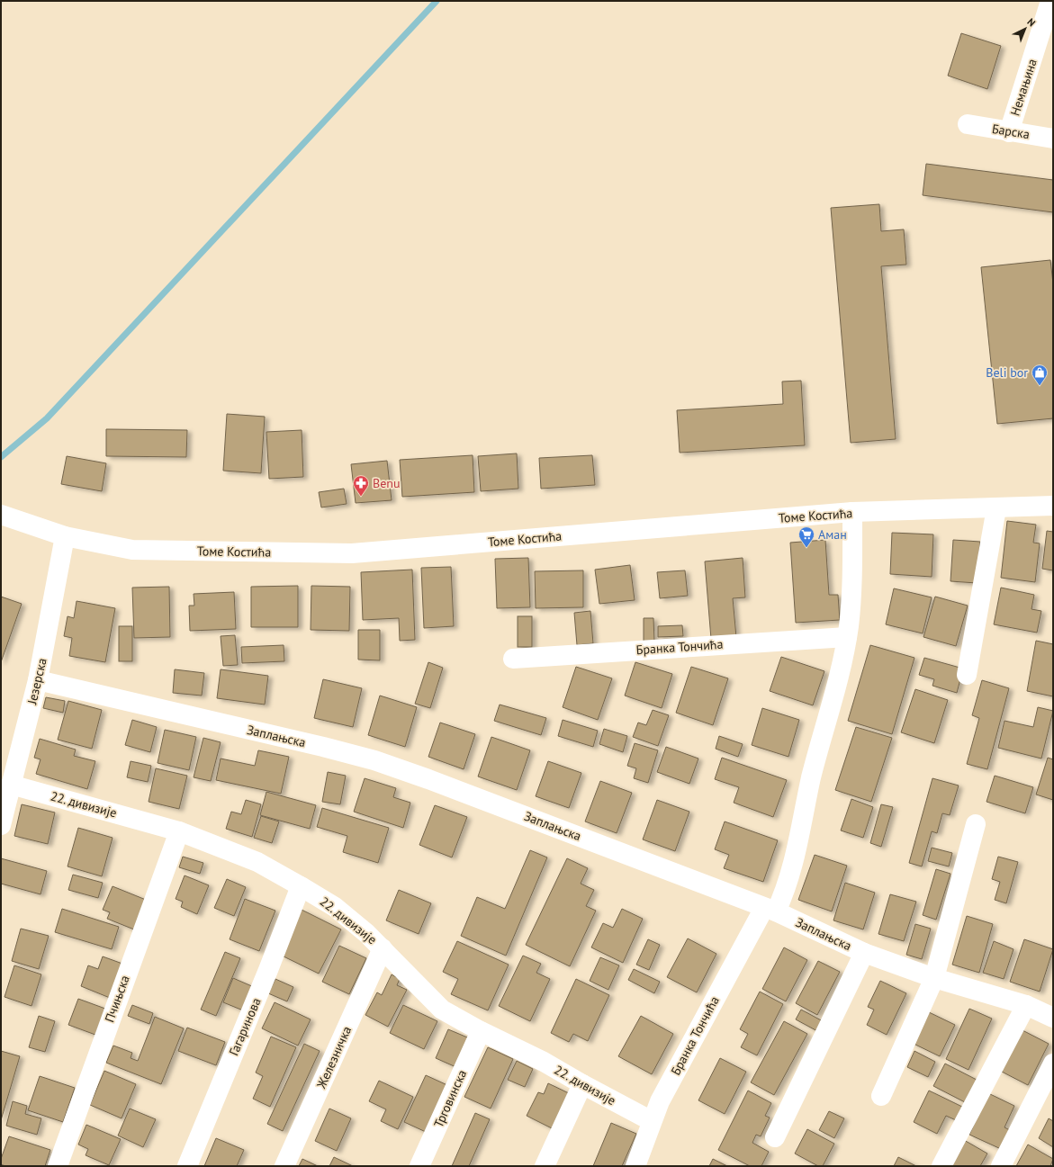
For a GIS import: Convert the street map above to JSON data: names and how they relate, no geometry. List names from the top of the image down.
{
  "streets": {
    "street": [
      "Немањина",
      "Барска",
      "Томе Костића",
      "Бранка Тончића",
      "Језерска",
      "Заплањска",
      "22. дивизије",
      "Пчињска",
      "Гагаринова",
      "Железничка",
      "Трговинска"
    ]
  },
  "crossings": [
    ["Немањина", "Барска"],
    ["Томе Костића", "Бранка Тончића"],
    ["Томе Костића", "Језерска"],
    ["Бранка Тончића", "Заплањска"],
    ["Бранка Тончића", "22. дивизије"],
    ["Језерска", "Заплањска"],
    ["Језерска", "22. дивизије"],
    ["22. дивизије", "Пчињска"],
    ["22. дивизије", "Гагаринова"],
    ["22. дивизије", "Железничка"],
    ["22. дивизије", "Трговинска"]
  ],
  "places": {
    "shop": ["Beli bor"],
    "pharmacy": ["Benu"],
    "supermarket": ["Аман"]
  },
  "north": "top right"
}
